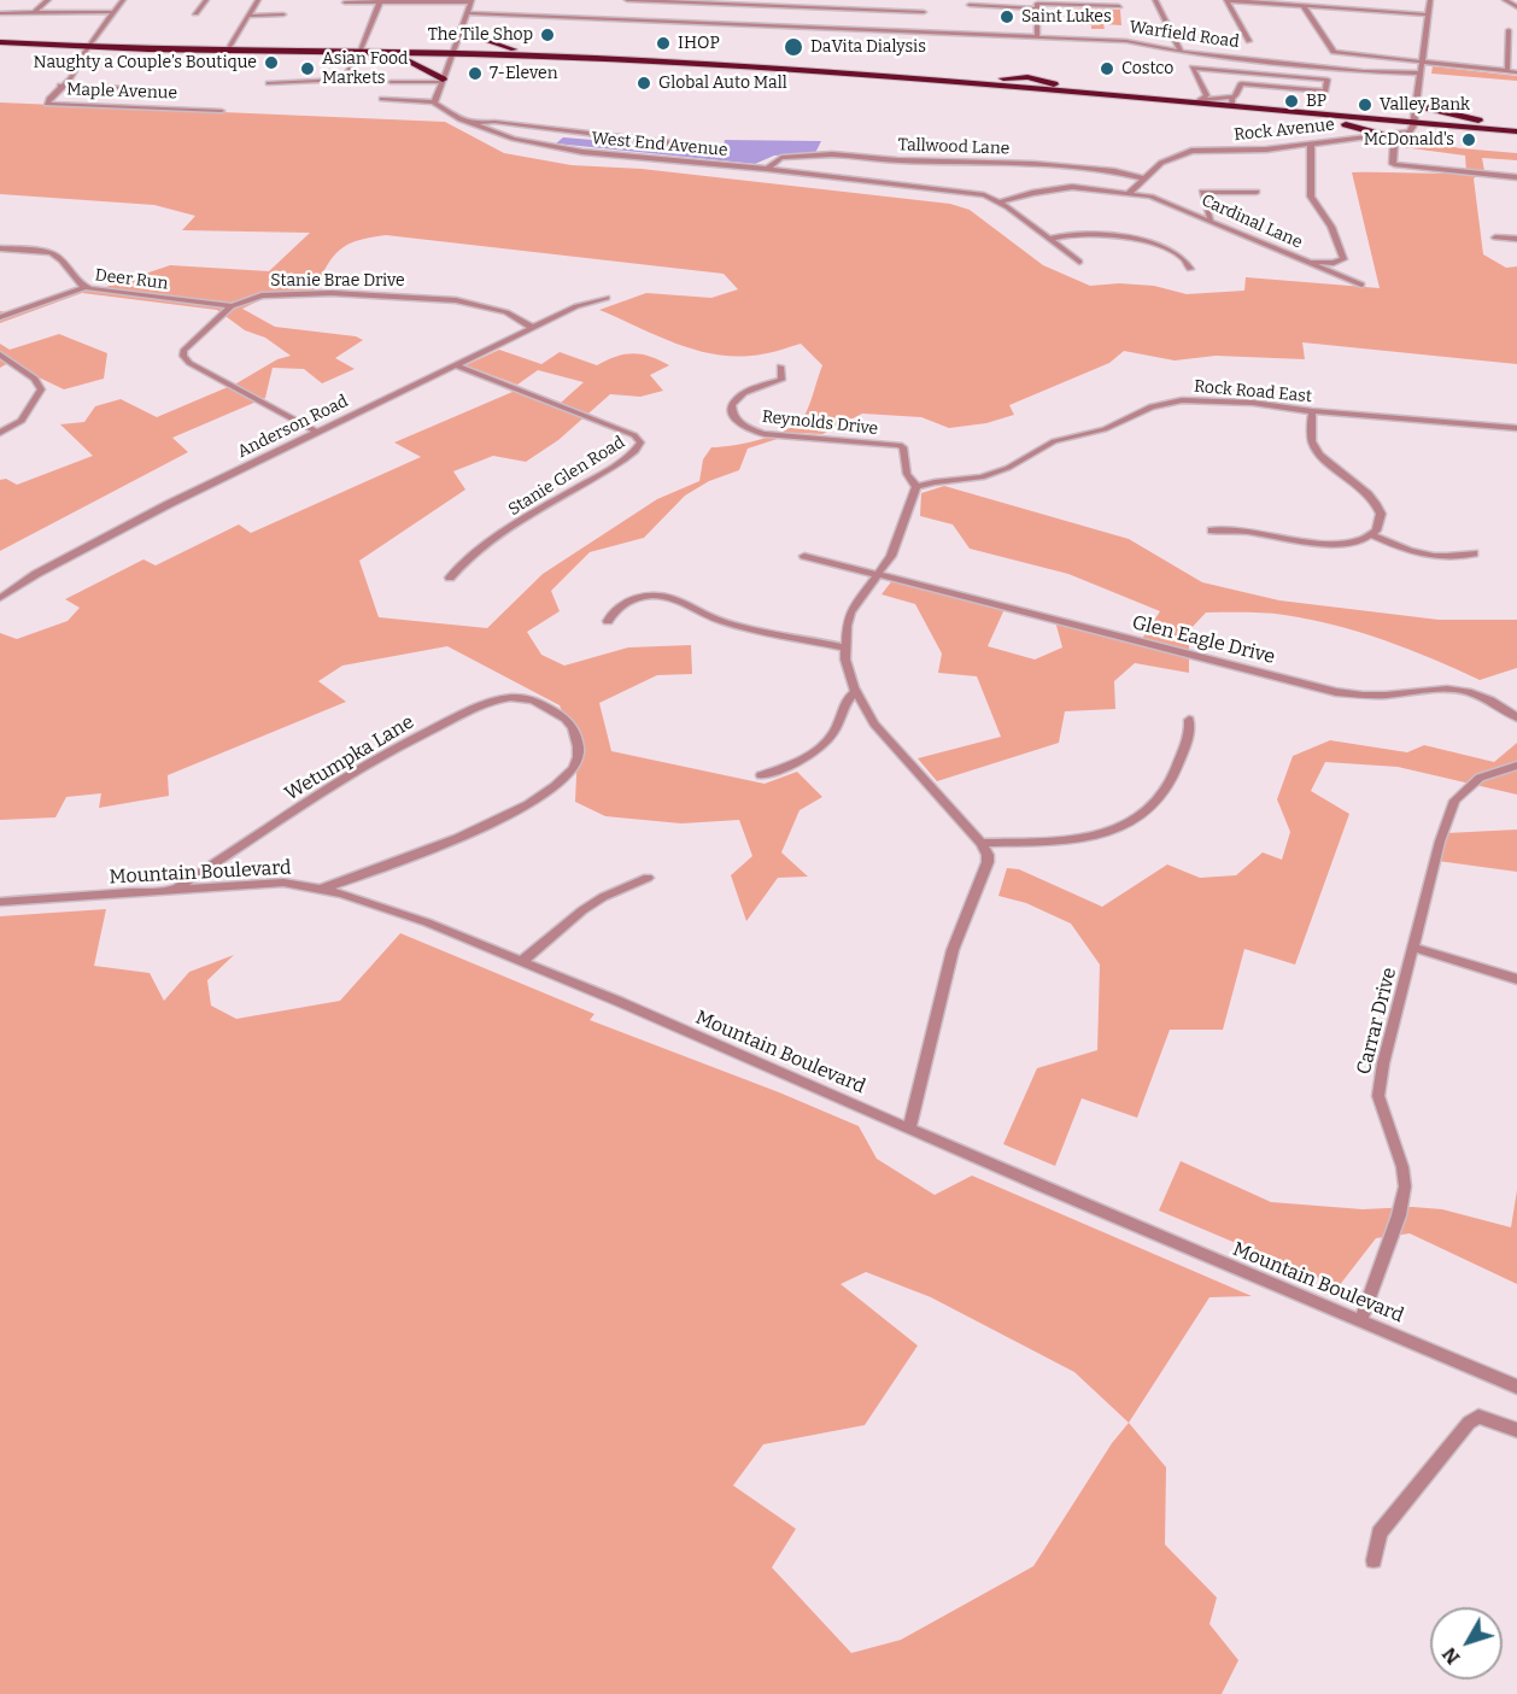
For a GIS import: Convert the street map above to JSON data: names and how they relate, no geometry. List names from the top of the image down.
{
  "streets": {
    "street": [
      "Warfield Road",
      "Maple Avenue",
      "Rock Avenue",
      "West End Avenue",
      "Tallwood Lane",
      "Cardinal Lane",
      "Deer Run",
      "Stanie Brae Drive",
      "Rock Road East",
      "Reynolds Drive",
      "Anderson Road",
      "Stanie Glen Road",
      "Glen Eagle Drive",
      "Wetumpka Lane",
      "Mountain Boulevard",
      "Carrar Drive"
    ]
  },
  "crossings": [
    ["Rock Avenue", "Tallwood Lane"],
    ["Rock Avenue", "Cardinal Lane"],
    ["West End Avenue", "Tallwood Lane"],
    ["Deer Run", "Stanie Brae Drive"],
    ["Stanie Brae Drive", "Anderson Road"],
    ["Rock Road East", "Reynolds Drive"],
    ["Anderson Road", "Stanie Glen Road"],
    ["Wetumpka Lane", "Mountain Boulevard"],
    ["Mountain Boulevard", "Carrar Drive"]
  ],
  "places": [
    "Saint Lukes",
    "The Tile Shop",
    "IHOP",
    "DaVita Dialysis",
    "Naughty a Couple’s Boutique",
    "Asian Food Markets",
    "Costco",
    "7-Eleven",
    "Global Auto Mall",
    "BP",
    "Valley Bank",
    "McDonald's"
  ],
  "north": "bottom left"
}
